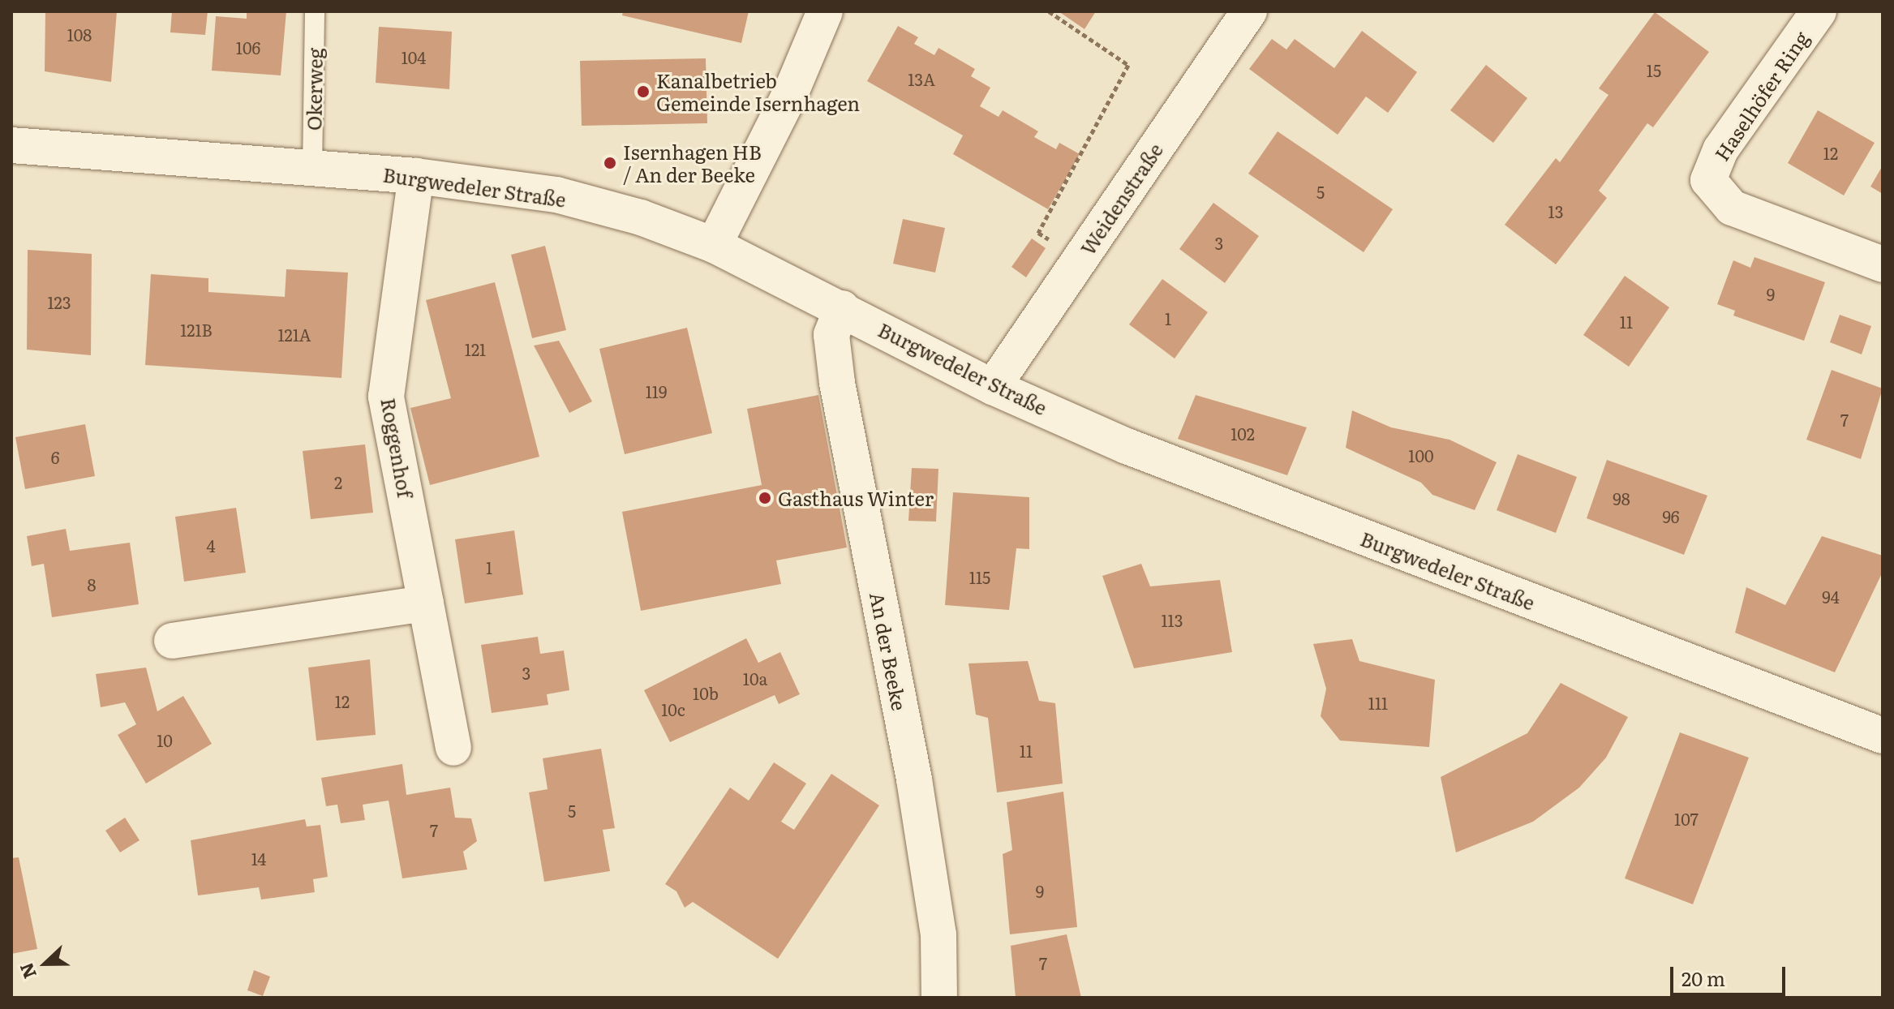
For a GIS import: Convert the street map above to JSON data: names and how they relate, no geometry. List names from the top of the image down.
{
  "streets": {
    "street": [
      "Haselhöfer Ring",
      "Burgwedeler Straße",
      "Weidenstraße",
      "Roggenhof",
      "An der Beeke"
    ],
    "lane": ["Okerweg"]
  },
  "crossings": [
    ["Okerweg", "Burgwedeler Straße"],
    ["Burgwedeler Straße", "Weidenstraße"],
    ["Burgwedeler Straße", "Roggenhof"],
    ["Burgwedeler Straße", "An der Beeke"]
  ],
  "places": ["Kanalbetrieb Gemeinde Isernhagen", "Isernhagen HB / An der Beeke", "Gasthaus Winter"],
  "house_numbers": [
    "108",
    "106",
    "104",
    "15",
    "13A",
    "12",
    "5",
    "13",
    "3",
    "9",
    "123",
    "1",
    "11",
    "121B",
    "121A",
    "121",
    "119",
    "7",
    "102",
    "100",
    "6",
    "2",
    "98",
    "96",
    "4",
    "1",
    "115",
    "8",
    "94",
    "113",
    "3",
    "10a",
    "10b",
    "12",
    "111",
    "10c",
    "10",
    "11",
    "5",
    "107",
    "7",
    "14",
    "9",
    "7"
  ],
  "scale_bar": "20 m",
  "north": "left"
}
